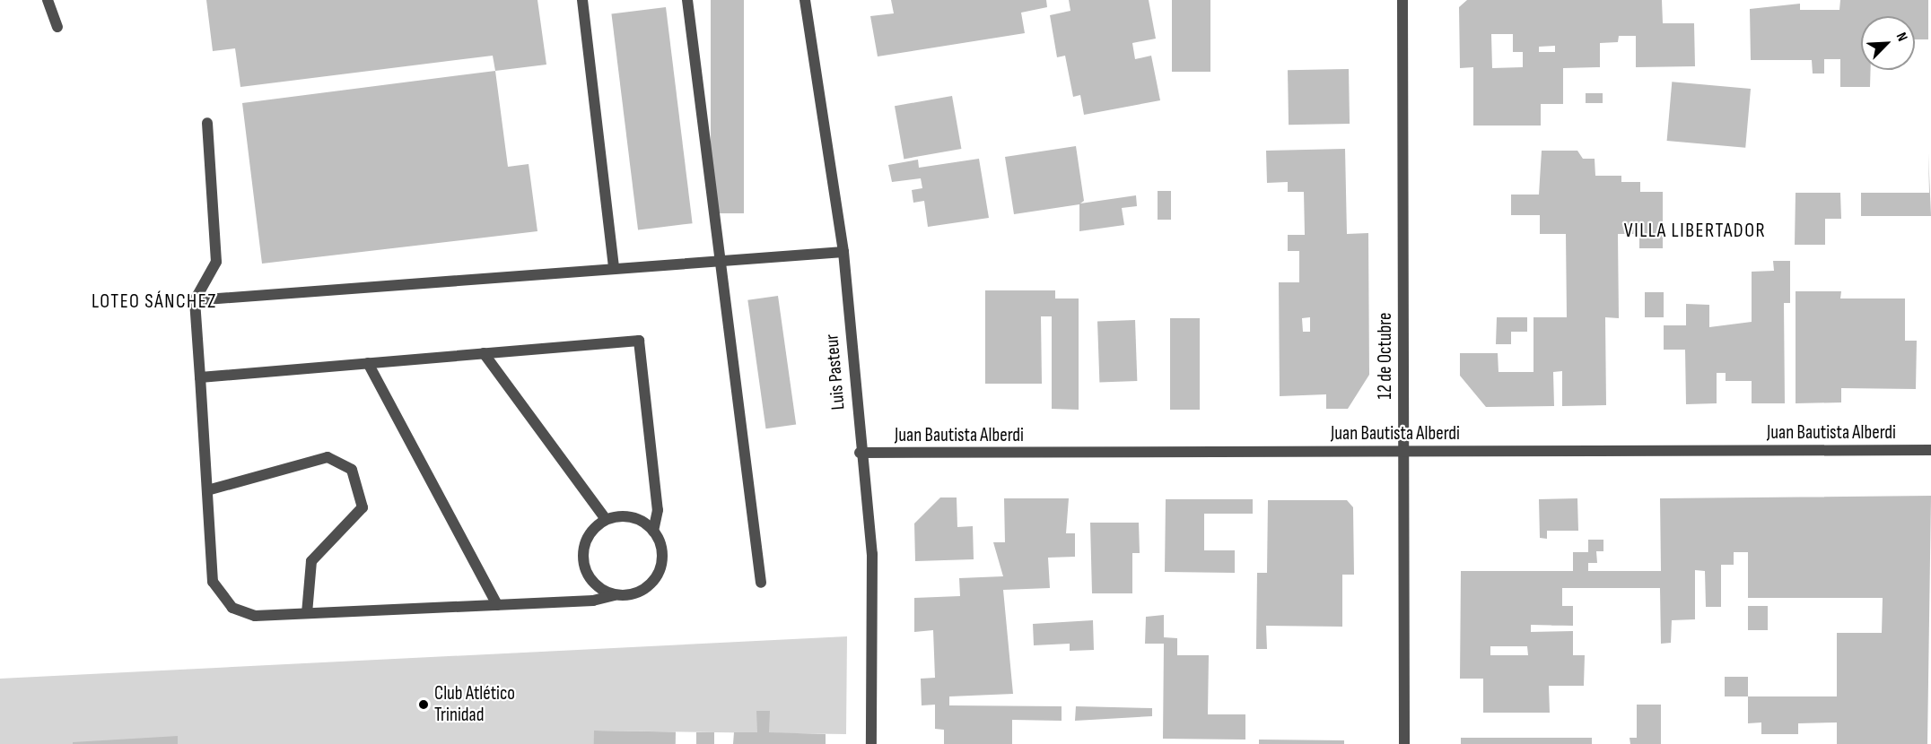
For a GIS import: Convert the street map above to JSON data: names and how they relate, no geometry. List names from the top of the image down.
{
  "streets": {
    "street": ["12 de Octubre", "Luis Pasteur", "Juan Bautista Alberdi"]
  },
  "crossings": [
    ["12 de Octubre", "Juan Bautista Alberdi"],
    ["Luis Pasteur", "Juan Bautista Alberdi"]
  ],
  "districts": ["VILLA LIBERTADOR", "LOTEO SÁNCHEZ"],
  "places": ["Club Atlético Trinidad"],
  "north": "top right"
}
